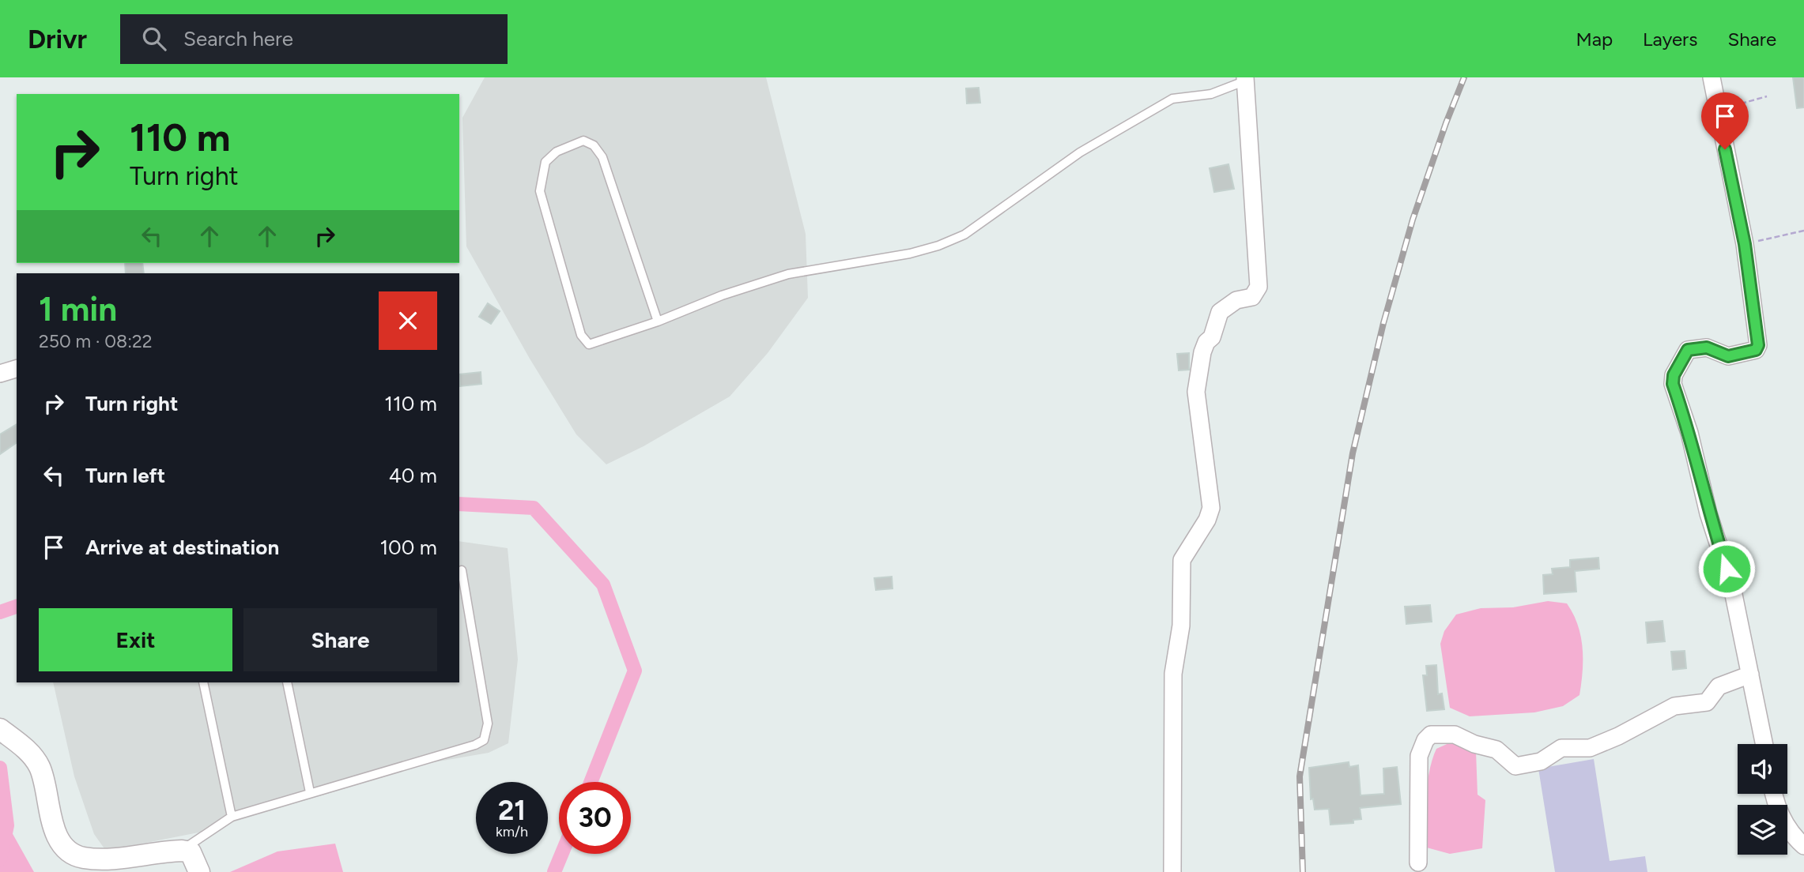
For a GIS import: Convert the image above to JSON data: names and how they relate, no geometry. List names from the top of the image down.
{
  "page": {
    "header": "Drivr",
    "search": "Search here",
    "nav": ["Map", "Layers", "Share"],
    "turn": ["110 m", "Turn right"],
    "heading": ["1 min", "250 m · 08:22"],
    "list": [
      {
        "name": "Turn right",
        "value": "110 m"
      },
      {
        "name": "Turn left",
        "value": "40 m"
      },
      {
        "name": "Arrive at destination",
        "value": "100 m"
      }
    ],
    "buttons": ["Exit", "Share"],
    "speed": "21 km/h",
    "limit": "30"
  }
}
